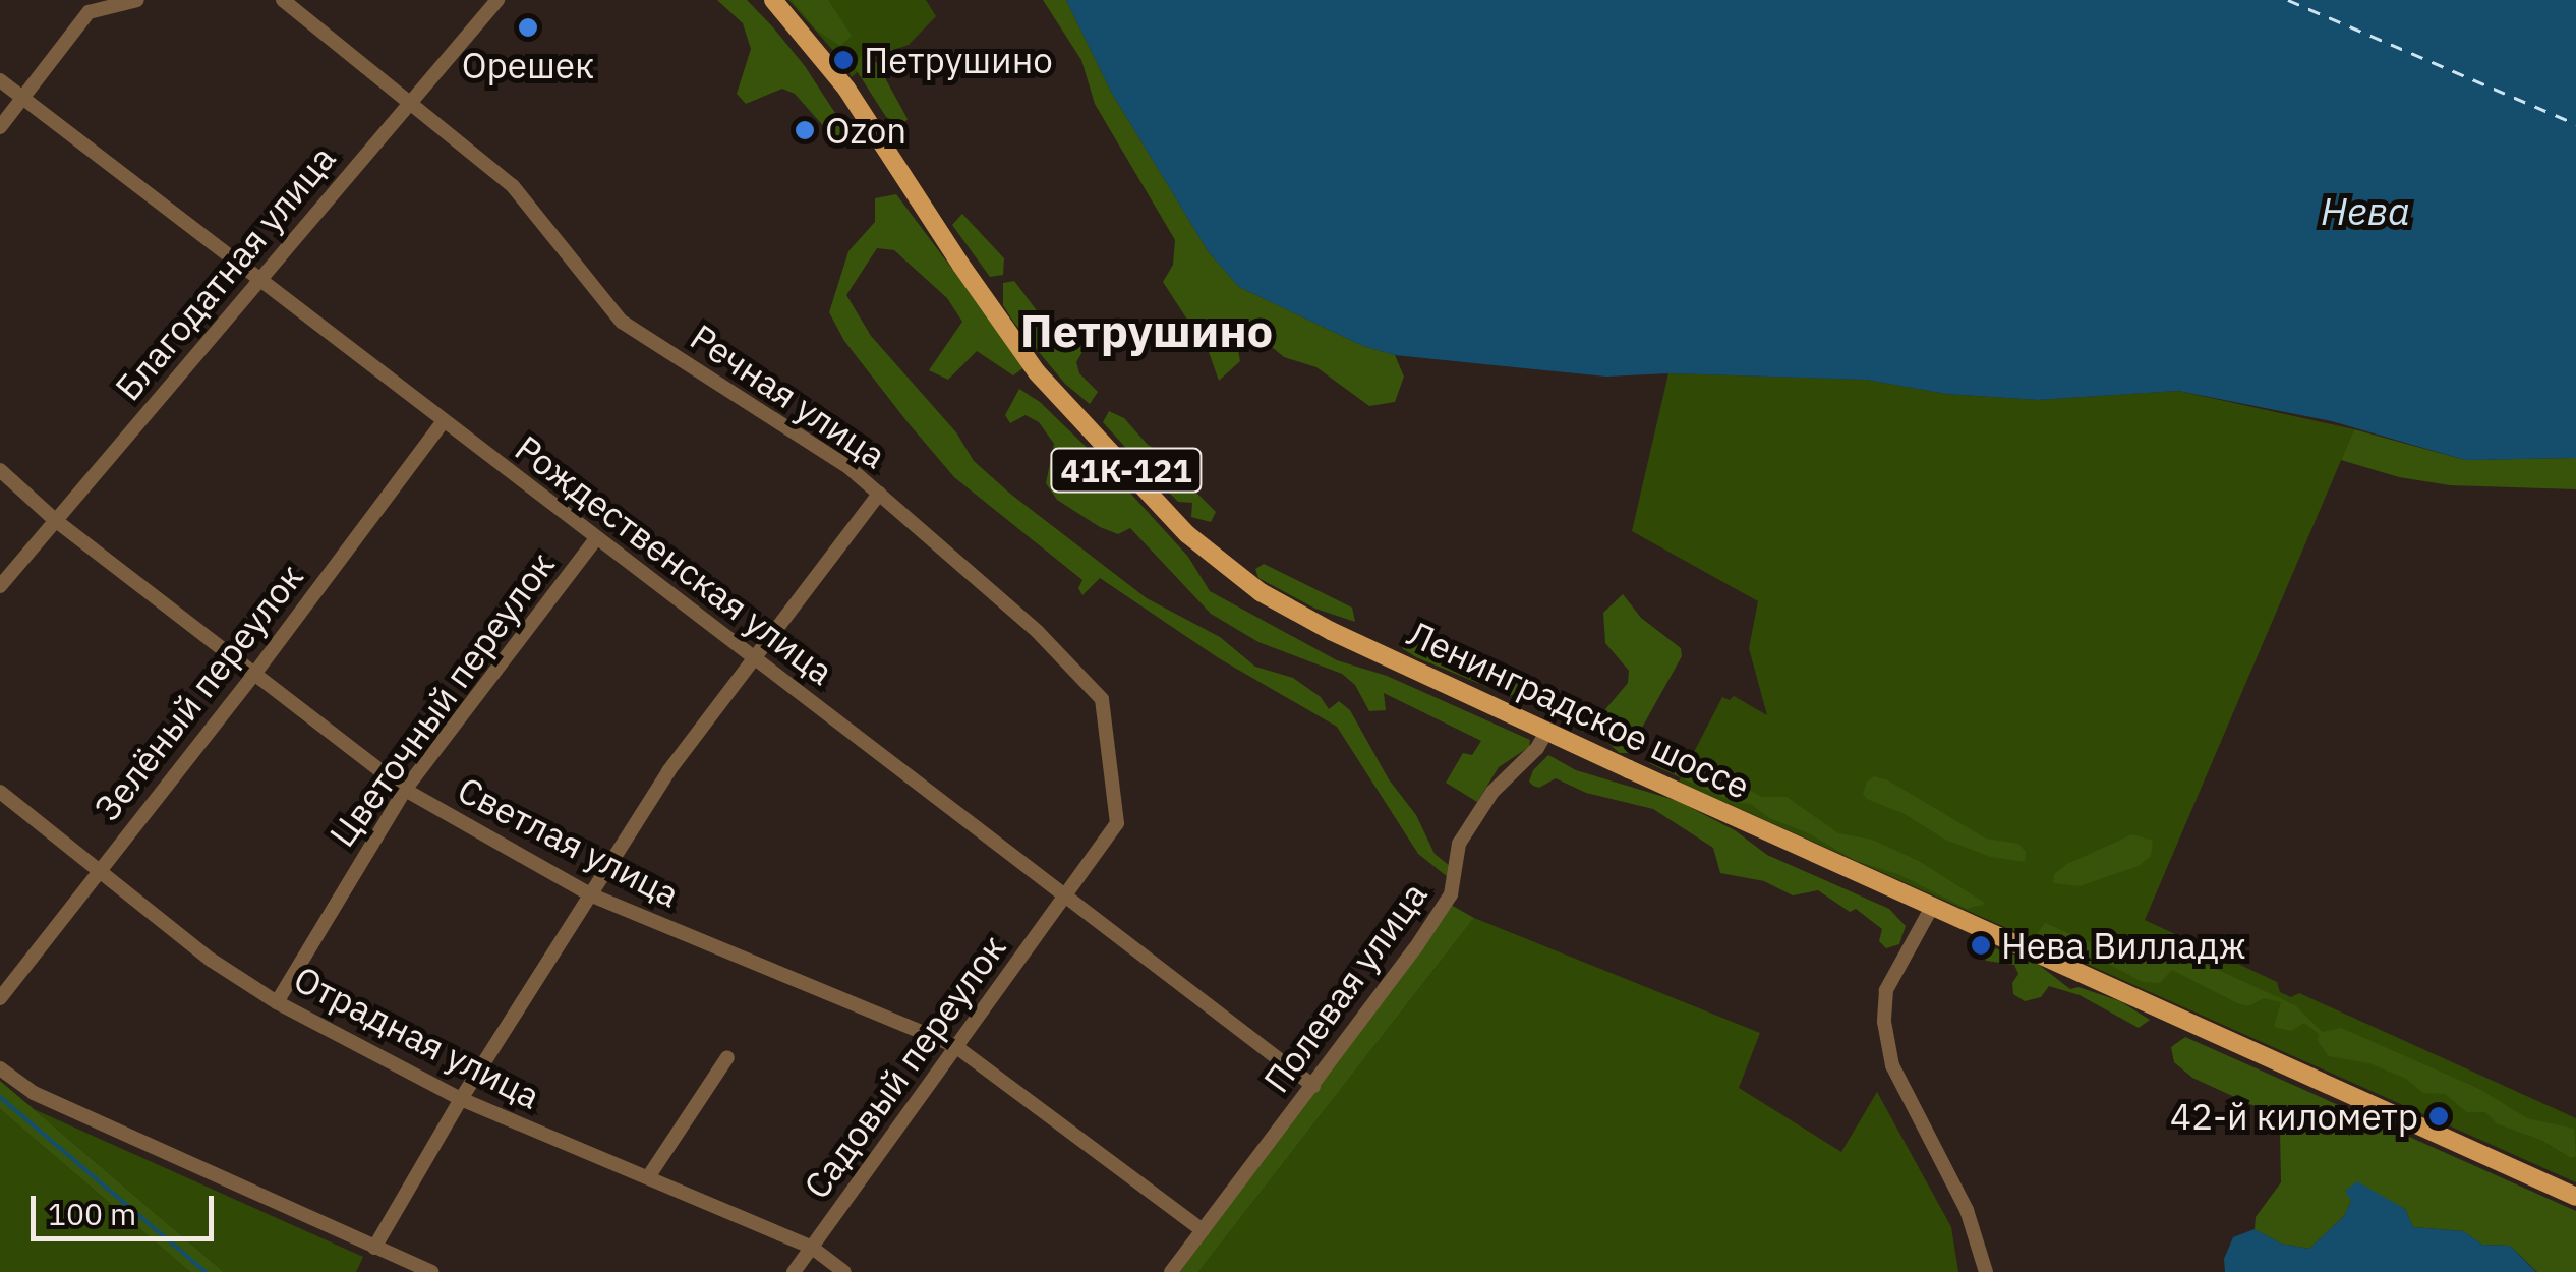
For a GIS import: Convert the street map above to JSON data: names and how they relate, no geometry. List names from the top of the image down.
{
  "streets": {
    "main road": ["41К-121", "Ленинградское шоссе"],
    "street": [
      "Благодатная улица",
      "Речная улица",
      "Рождественская улица",
      "Зелёный переулок",
      "Цветочный переулок",
      "Светлая улица",
      "Полевая улица",
      "Отрадная улица",
      "Садовый переулок"
    ]
  },
  "crossings": [
    ["Благодатная улица", "Речная улица"],
    ["Благодатная улица", "Рождественская улица"],
    ["Благодатная улица", "Светлая улица"],
    ["Речная улица", "Рождественская улица"],
    ["Речная улица", "Садовый переулок"],
    ["Рождественская улица", "Зелёный переулок"],
    ["Рождественская улица", "Цветочный переулок"],
    ["Рождественская улица", "Полевая улица"],
    ["Рождественская улица", "Садовый переулок"],
    ["Зелёный переулок", "Светлая улица"],
    ["Зелёный переулок", "Отрадная улица"],
    ["Цветочный переулок", "Светлая улица"],
    ["Цветочный переулок", "Отрадная улица"],
    ["Ленинградское шоссе", "Полевая улица"],
    ["Светлая улица", "Полевая улица"],
    ["Светлая улица", "Садовый переулок"],
    ["Отрадная улица", "Садовый переулок"]
  ],
  "districts": ["Петрушино"],
  "water": ["Нева"],
  "places": [
    "Орешек",
    "Петрушино",
    "Ozon",
    "Нева Вилладж",
    "42-й километр"
  ],
  "scale_bar": "100 m"
}
